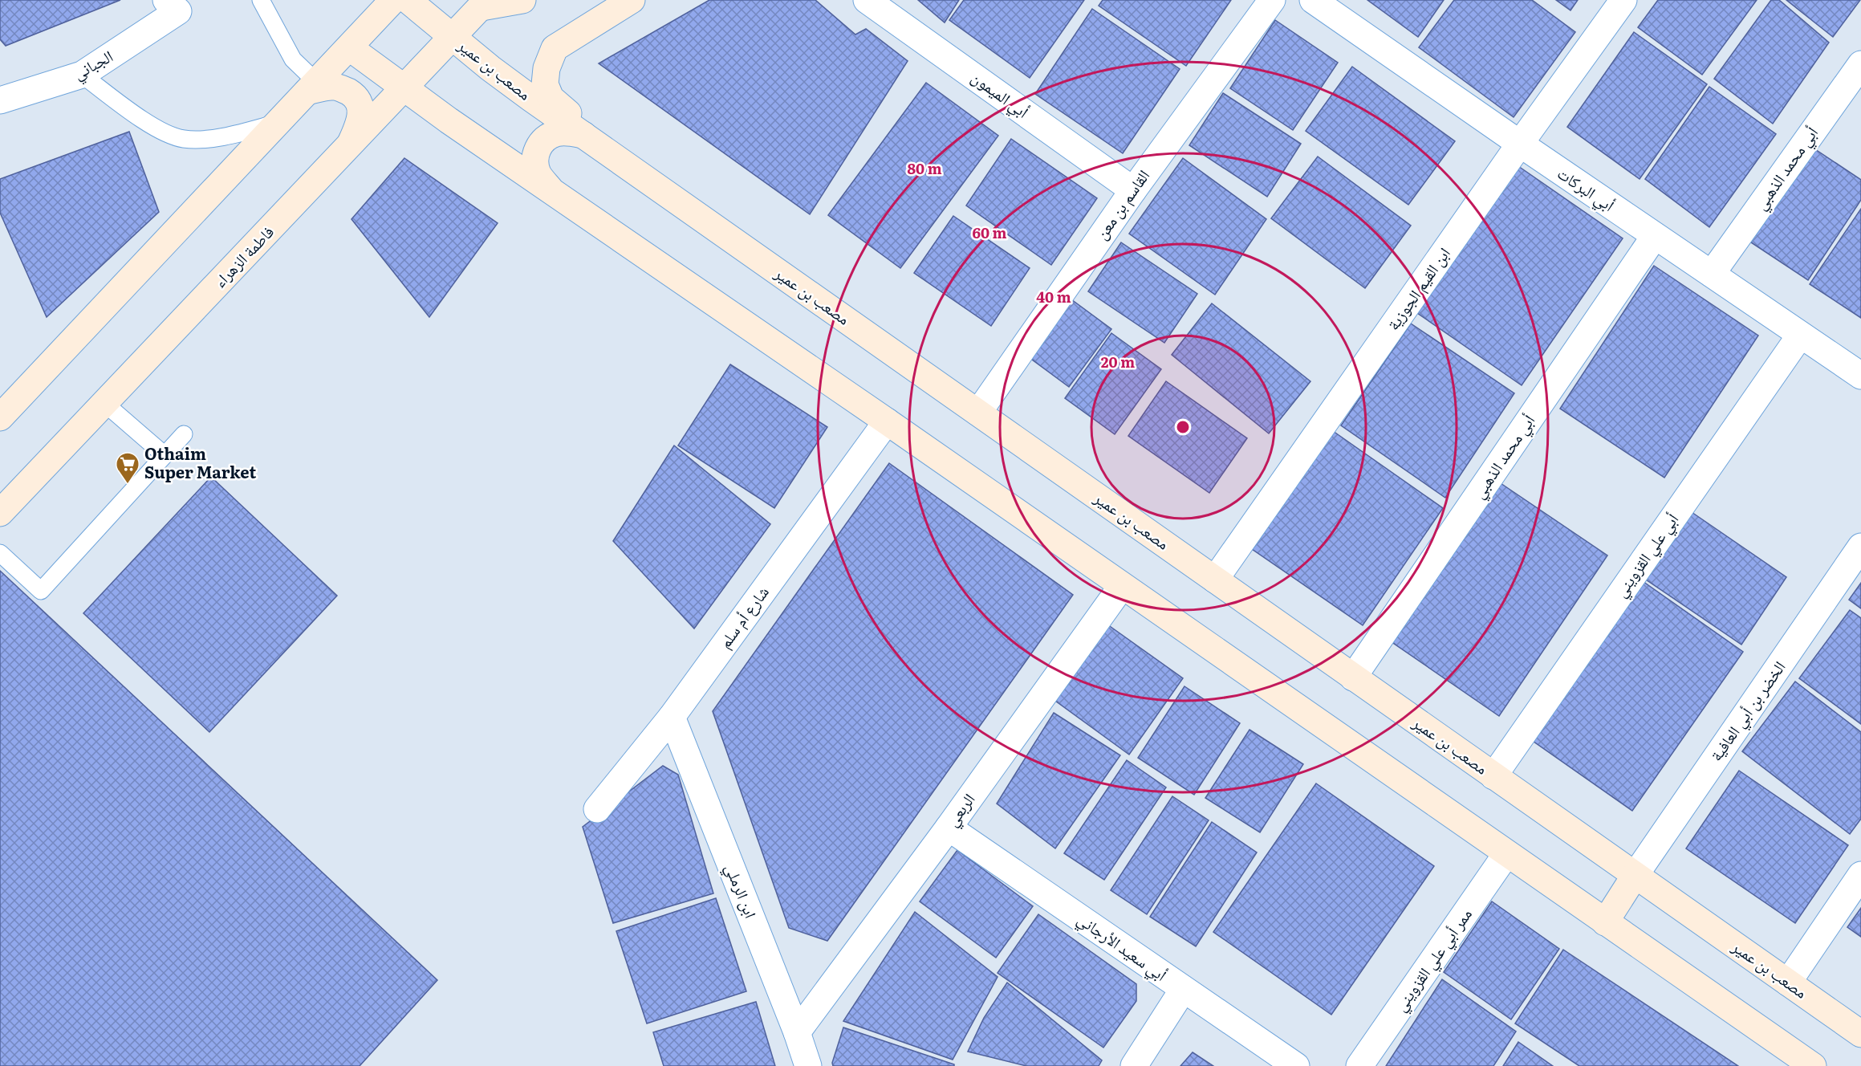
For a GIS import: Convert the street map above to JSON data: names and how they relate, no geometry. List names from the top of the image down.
{
  "streets": {
    "street": [
      "الجباني",
      "مصعب بن عمير",
      "أبي الميمون",
      "أبي محمد الذهبي",
      "أبي البركات",
      "القاسم بن معن",
      "فاطمة الزهراء",
      "ابن القيم الجوزية",
      "أبي علي القزويني",
      "شارع أم سلم",
      "الخضر بن أبي العافية",
      "الربعي",
      "ابن الرملي",
      "أبي سعيد الأرجاني",
      "ممر أبي علي القزويني"
    ]
  },
  "crossings": [
    ["مصعب بن عمير", "أبي محمد الذهبي"],
    ["مصعب بن عمير", "القاسم بن معن"],
    ["مصعب بن عمير", "فاطمة الزهراء"],
    ["مصعب بن عمير", "ابن القيم الجوزية"],
    ["مصعب بن عمير", "أبي علي القزويني"],
    ["مصعب بن عمير", "الخضر بن أبي العافية"],
    ["أبي الميمون", "القاسم بن معن"],
    ["أبي محمد الذهبي", "أبي البركات"],
    ["أبي البركات", "ابن القيم الجوزية"],
    ["أبي البركات", "أبي علي القزويني"],
    ["شارع أم سلم", "ابن الرملي"],
    ["الربعي", "ابن الرملي"],
    ["الربعي", "أبي سعيد الأرجاني"]
  ],
  "places": {
    "supermarket": ["Othaim Super Market"]
  },
  "rings": [
    "80 m",
    "60 m",
    "40 m",
    "20 m"
  ]
}
